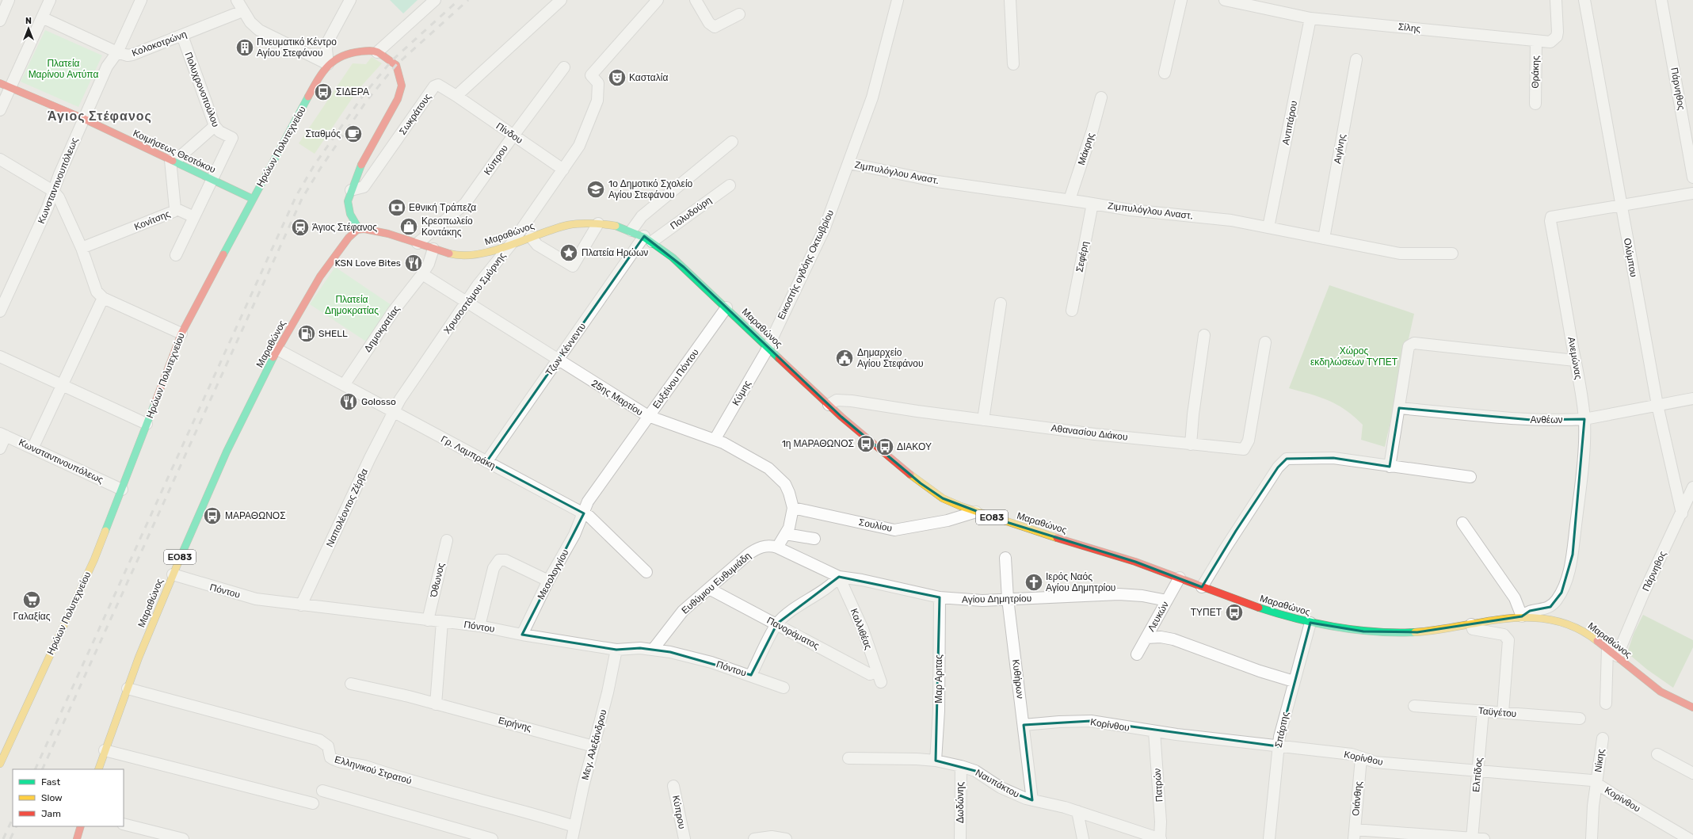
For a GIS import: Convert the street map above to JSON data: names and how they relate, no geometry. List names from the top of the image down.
{
  "streets": {
    "main road": [
      "Ηρώων Πολυτεχνείου",
      "Κοιμήσεως Θεοτόκου",
      "Μαραθώνος",
      "ΕΟ83"
    ],
    "street": [
      "Σίλης",
      "Κολοκοτρώνη",
      "Θράκης",
      "Πάρνηθος",
      "Πολυχρονοπούλου",
      "Σωκράτους",
      "Αντιπάρου",
      "Πίνδου",
      "Μάκρης",
      "Αιγίνης",
      "Κύπρου",
      "Ζιμπυλόγλου Αναστ.",
      "Κωνσταντινουπόλεως",
      "Πολυδούρη",
      "Κονίτσης",
      "Σεφέρη",
      "Ολύμπου",
      "Εικοστής ογδόης Οκτωβρίου",
      "Χρυσοστόμου Σμύρνης",
      "Δημοκρατίας",
      "Τζων Κέννεντυ",
      "Ανεμώνας",
      "Ευξείνου Πόντου",
      "Κύμης",
      "25ης Μαρτίου",
      "Ανθέων",
      "Αθανασίου Διάκου",
      "Γρ. Λαμπράκη",
      "Ναπολέοντος Ζέρβα",
      "Σουλίου",
      "Μεσολογγίου",
      "Όθωνος",
      "Ευθύμιου Ευθυμιάδη",
      "Πόντου",
      "Αγίου Δημητρίου",
      "Λευκών",
      "Καλλιθέας",
      "Πανοράματος",
      "Μαρ Αριτας",
      "Κυθήρων",
      "Ταϋγέτου",
      "Ειρήνης",
      "Κορίνθου",
      "Σπάρτης",
      "Μεγ. Αλεξάνδρου",
      "Νίκης",
      "Ελληνικού Στρατού",
      "Ελπίδος",
      "Ναυπάκτου",
      "Πατρών",
      "Οιάνθης",
      "Δωδώνης"
    ]
  },
  "crossings": [
    ["Σίλης", "Θράκης"],
    ["Σίλης", "Αντιπάρου"],
    ["Κολοκοτρώνη", "Πολυχρονοπούλου"],
    ["Κολοκοτρώνη", "Κωνσταντινουπόλεως"],
    ["Πάρνηθος", "Μαραθώνος"],
    ["Πάρνηθος", "Ολύμπου"],
    ["Πολυχρονοπούλου", "Κοιμήσεως Θεοτόκου"],
    ["Σωκράτους", "Πίνδου"],
    ["Αντιπάρου", "Ζιμπυλόγλου Αναστ."],
    ["Πίνδου", "Κύπρου"],
    ["Πίνδου", "Χρυσοστόμου Σμύρνης"],
    ["Ηρώων Πολυτεχνείου", "Κοιμήσεως Θεοτόκου"],
    ["Ηρώων Πολυτεχνείου", "Κωνσταντινουπόλεως"],
    ["Μάκρης", "Ζιμπυλόγλου Αναστ."],
    ["Αιγίνης", "Ζιμπυλόγλου Αναστ."],
    ["Κοιμήσεως Θεοτόκου", "Κωνσταντινουπόλεως"],
    ["Κοιμήσεως Θεοτόκου", "Κονίτσης"],
    ["Κύπρου", "Μαραθώνος"],
    ["Ζιμπυλόγλου Αναστ.", "Σεφέρη"],
    ["Ζιμπυλόγλου Αναστ.", "Εικοστής ογδόης Οκτωβρίου"],
    ["Πολυδούρη", "Μαραθώνος"],
    ["Πολυδούρη", "Τζων Κέννεντυ"],
    ["Μαραθώνος", "Εικοστής ογδόης Οκτωβρίου"],
    ["Μαραθώνος", "Χρυσοστόμου Σμύρνης"],
    ["Μαραθώνος", "Τζων Κέννεντυ"],
    ["Μαραθώνος", "Ανεμώνας"],
    ["Μαραθώνος", "Ευξείνου Πόντου"],
    ["Μαραθώνος", "Κύμης"],
    ["Μαραθώνος", "Αθανασίου Διάκου"],
    ["Μαραθώνος", "Γρ. Λαμπράκη"],
    ["Μαραθώνος", "Σουλίου"],
    ["Μαραθώνος", "Πόντου"],
    ["Μαραθώνος", "Λευκών"],
    ["Μαραθώνος", "Σπάρτης"],
    ["Μαραθώνος", "Ελληνικού Στρατού"],
    ["Ολύμπου", "Ανεμώνας"],
    ["Ολύμπου", "Ανθέων"],
    ["Εικοστής ογδόης Οκτωβρίου", "Κύμης"],
    ["Χρυσοστόμου Σμύρνης", "25ης Μαρτίου"],
    ["Χρυσοστόμου Σμύρνης", "Γρ. Λαμπράκη"],
    ["Χρυσοστόμου Σμύρνης", "Ναπολέοντος Ζέρβα"],
    ["Δημοκρατίας", "25ης Μαρτίου"],
    ["Δημοκρατίας", "Γρ. Λαμπράκη"],
    ["Τζων Κέννεντυ", "25ης Μαρτίου"],
    ["Τζων Κέννεντυ", "Γρ. Λαμπράκη"],
    ["Ανεμώνας", "Ανθέων"],
    ["Ευξείνου Πόντου", "25ης Μαρτίου"],
    ["Ευξείνου Πόντου", "Γρ. Λαμπράκη"],
    ["Ευξείνου Πόντου", "Μεσολογγίου"],
    ["Κύμης", "25ης Μαρτίου"],
    ["25ης Μαρτίου", "Σουλίου"],
    ["25ης Μαρτίου", "Ευθύμιου Ευθυμιάδη"],
    ["25ης Μαρτίου", "Αγίου Δημητρίου"],
    ["Γρ. Λαμπράκη", "Ναπολέοντος Ζέρβα"],
    ["Γρ. Λαμπράκη", "Μεσολογγίου"],
    ["Ναπολέοντος Ζέρβα", "Πόντου"],
    ["Μεσολογγίου", "Πόντου"],
    ["Όθωνος", "Πόντου"],
    ["Ευθύμιου Ευθυμιάδη", "Πόντου"],
    ["Ευθύμιου Ευθυμιάδη", "Αγίου Δημητρίου"],
    ["Ευθύμιου Ευθυμιάδη", "Πανοράματος"],
    ["Πόντου", "Μεγ. Αλεξάνδρου"],
    ["Αγίου Δημητρίου", "Λευκών"],
    ["Αγίου Δημητρίου", "Καλλιθέας"],
    ["Αγίου Δημητρίου", "Μαρ Αριτας"],
    ["Αγίου Δημητρίου", "Κυθήρων"],
    ["Καλλιθέας", "Πανοράματος"],
    ["Μαρ Αριτας", "Ναυπάκτου"],
    ["Κυθήρων", "Κορίνθου"],
    ["Κυθήρων", "Ναυπάκτου"],
    ["Ταϋγέτου", "Ελπίδος"],
    ["Ειρήνης", "Μεγ. Αλεξάνδρου"],
    ["Κορίνθου", "Σπάρτης"],
    ["Κορίνθου", "Νίκης"],
    ["Κορίνθου", "Ελπίδος"],
    ["Κορίνθου", "Πατρών"],
    ["Κορίνθου", "Οιάνθης"],
    ["Μεγ. Αλεξάνδρου", "Ελληνικού Στρατού"],
    ["Ναυπάκτου", "Πατρών"],
    ["Ναυπάκτου", "Δωδώνης"]
  ],
  "districts": ["Άγιος Στέφανος"],
  "parks": ["Πλατεία Μαρίνου Αντύπα", "Πλατεία Δημοκρατίας", "Χώρος εκδηλώσεων ΤΥΠΕΤ"],
  "places": {
    "building": ["Πνευματικό Κέντρο Αγίου Στεφάνου"],
    "theatre": ["Κασταλία"],
    "bus stop": [
      "ΣΙΔΕΡΑ",
      "1η ΜΑΡΑΘΩΝΟΣ",
      "ΔΙΑΚΟΥ",
      "ΜΑΡΑΘΩΝΟΣ",
      "ΤΥΠΕΤ"
    ],
    "cafe": ["Σταθμός"],
    "school or university": ["1ο Δημοτικό Σχολείο Αγίου Στεφάνου"],
    "bank": ["Εθνική Τράπεζα"],
    "shop": ["Κρεοπωλείο Κοντάκης"],
    "station": ["Άγιος Στέφανος"],
    "place": ["Πλατεία Ηρώων"],
    "restaurant": ["KSN Love Bites", "Golosso"],
    "fuel station": ["SHELL"],
    "public building": ["Δημαρχείο Αγίου Στεφάνου"],
    "church": ["Ιερός Ναός Αγίου Δημητρίου"],
    "supermarket": ["Γαλαξίας"]
  },
  "legend": ["Fast", "Slow", "Jam"],
  "north": "top"
}
